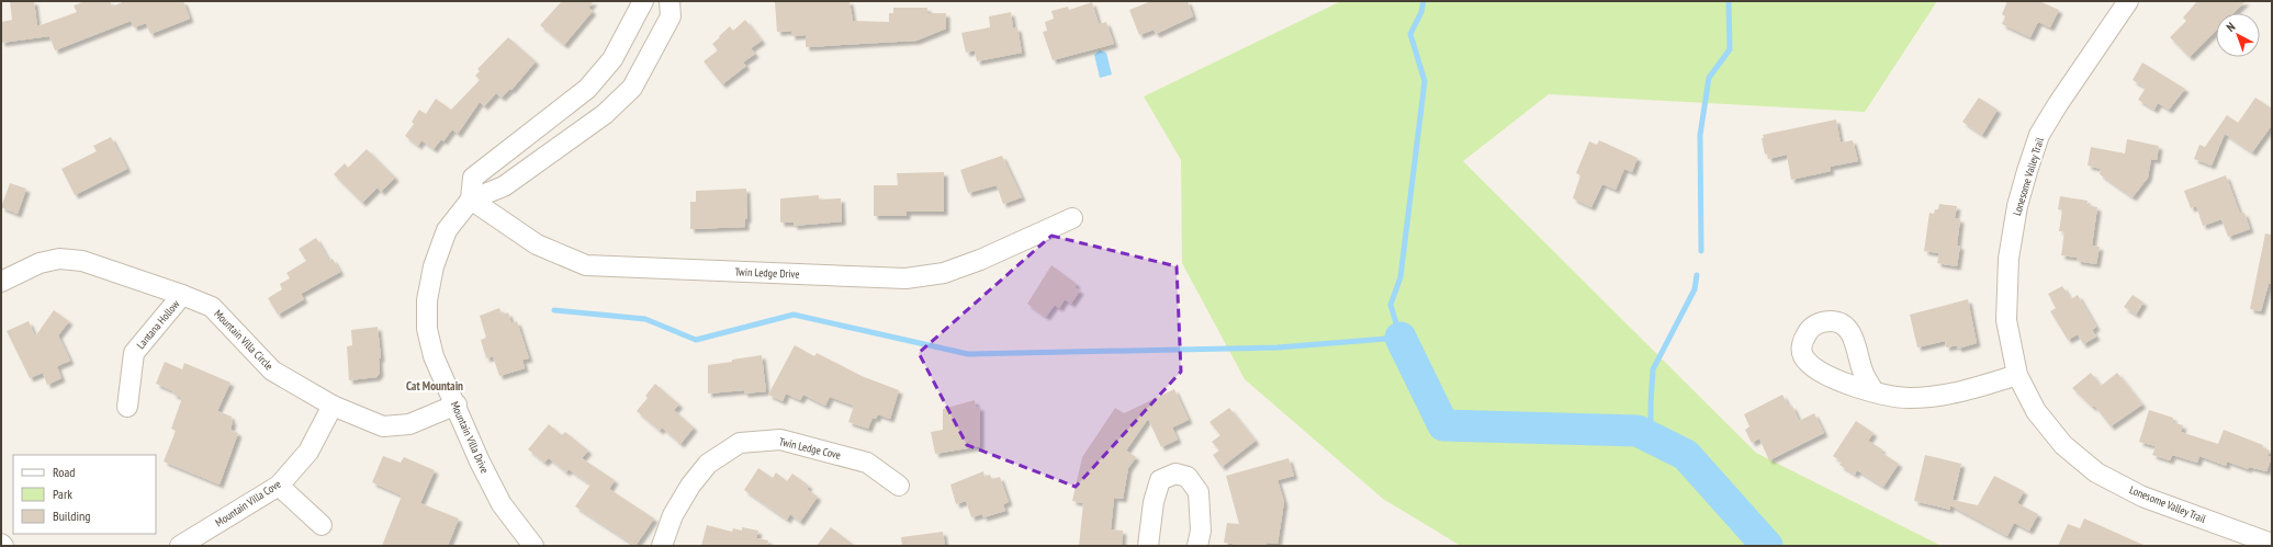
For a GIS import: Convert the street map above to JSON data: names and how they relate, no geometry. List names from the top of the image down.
{
  "streets": {
    "street": [
      "Lonesome Valley Trail",
      "Twin Ledge Drive",
      "Lantana Hollow",
      "Mountain Villa Circle",
      "Mountain Villa Drive",
      "Twin Ledge Cove",
      "Mountain Villa Cove"
    ]
  },
  "crossings": [
    ["Twin Ledge Drive", "Mountain Villa Drive"],
    ["Lantana Hollow", "Mountain Villa Circle"],
    ["Mountain Villa Circle", "Mountain Villa Drive"],
    ["Mountain Villa Circle", "Mountain Villa Cove"]
  ],
  "districts": ["Cat Mountain"],
  "legend": ["Road", "Park", "Building"],
  "north": "top left"
}
